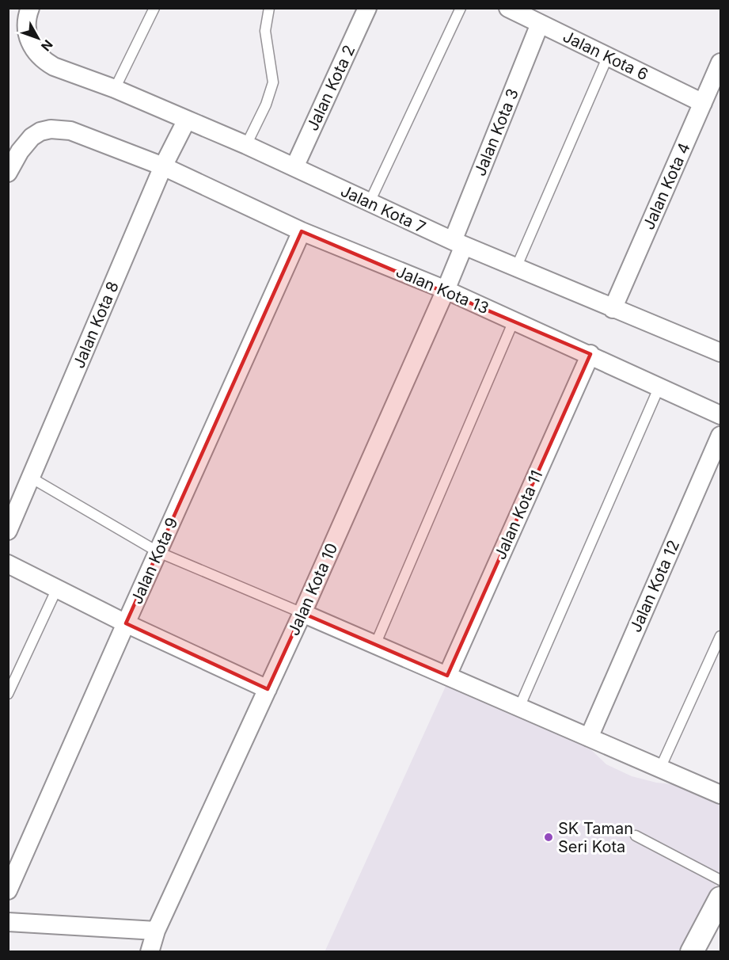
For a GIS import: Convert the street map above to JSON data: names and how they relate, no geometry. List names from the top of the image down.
{
  "streets": {
    "street": [
      "Jalan Kota 6",
      "Jalan Kota 2",
      "Jalan Kota 3",
      "Jalan Kota 4",
      "Jalan Kota 7",
      "Jalan Kota 13",
      "Jalan Kota 8",
      "Jalan Kota 11",
      "Jalan Kota 9",
      "Jalan Kota 12",
      "Jalan Kota 10"
    ]
  },
  "crossings": [
    ["Jalan Kota 6", "Jalan Kota 3"],
    ["Jalan Kota 6", "Jalan Kota 4"],
    ["Jalan Kota 2", "Jalan Kota 7"],
    ["Jalan Kota 3", "Jalan Kota 7"],
    ["Jalan Kota 3", "Jalan Kota 10"],
    ["Jalan Kota 4", "Jalan Kota 7"],
    ["Jalan Kota 7", "Jalan Kota 8"],
    ["Jalan Kota 7", "Jalan Kota 10"],
    ["Jalan Kota 13", "Jalan Kota 8"],
    ["Jalan Kota 13", "Jalan Kota 11"],
    ["Jalan Kota 13", "Jalan Kota 9"],
    ["Jalan Kota 13", "Jalan Kota 10"]
  ],
  "places": ["SK Taman Seri Kota"],
  "north": "bottom right"
}
